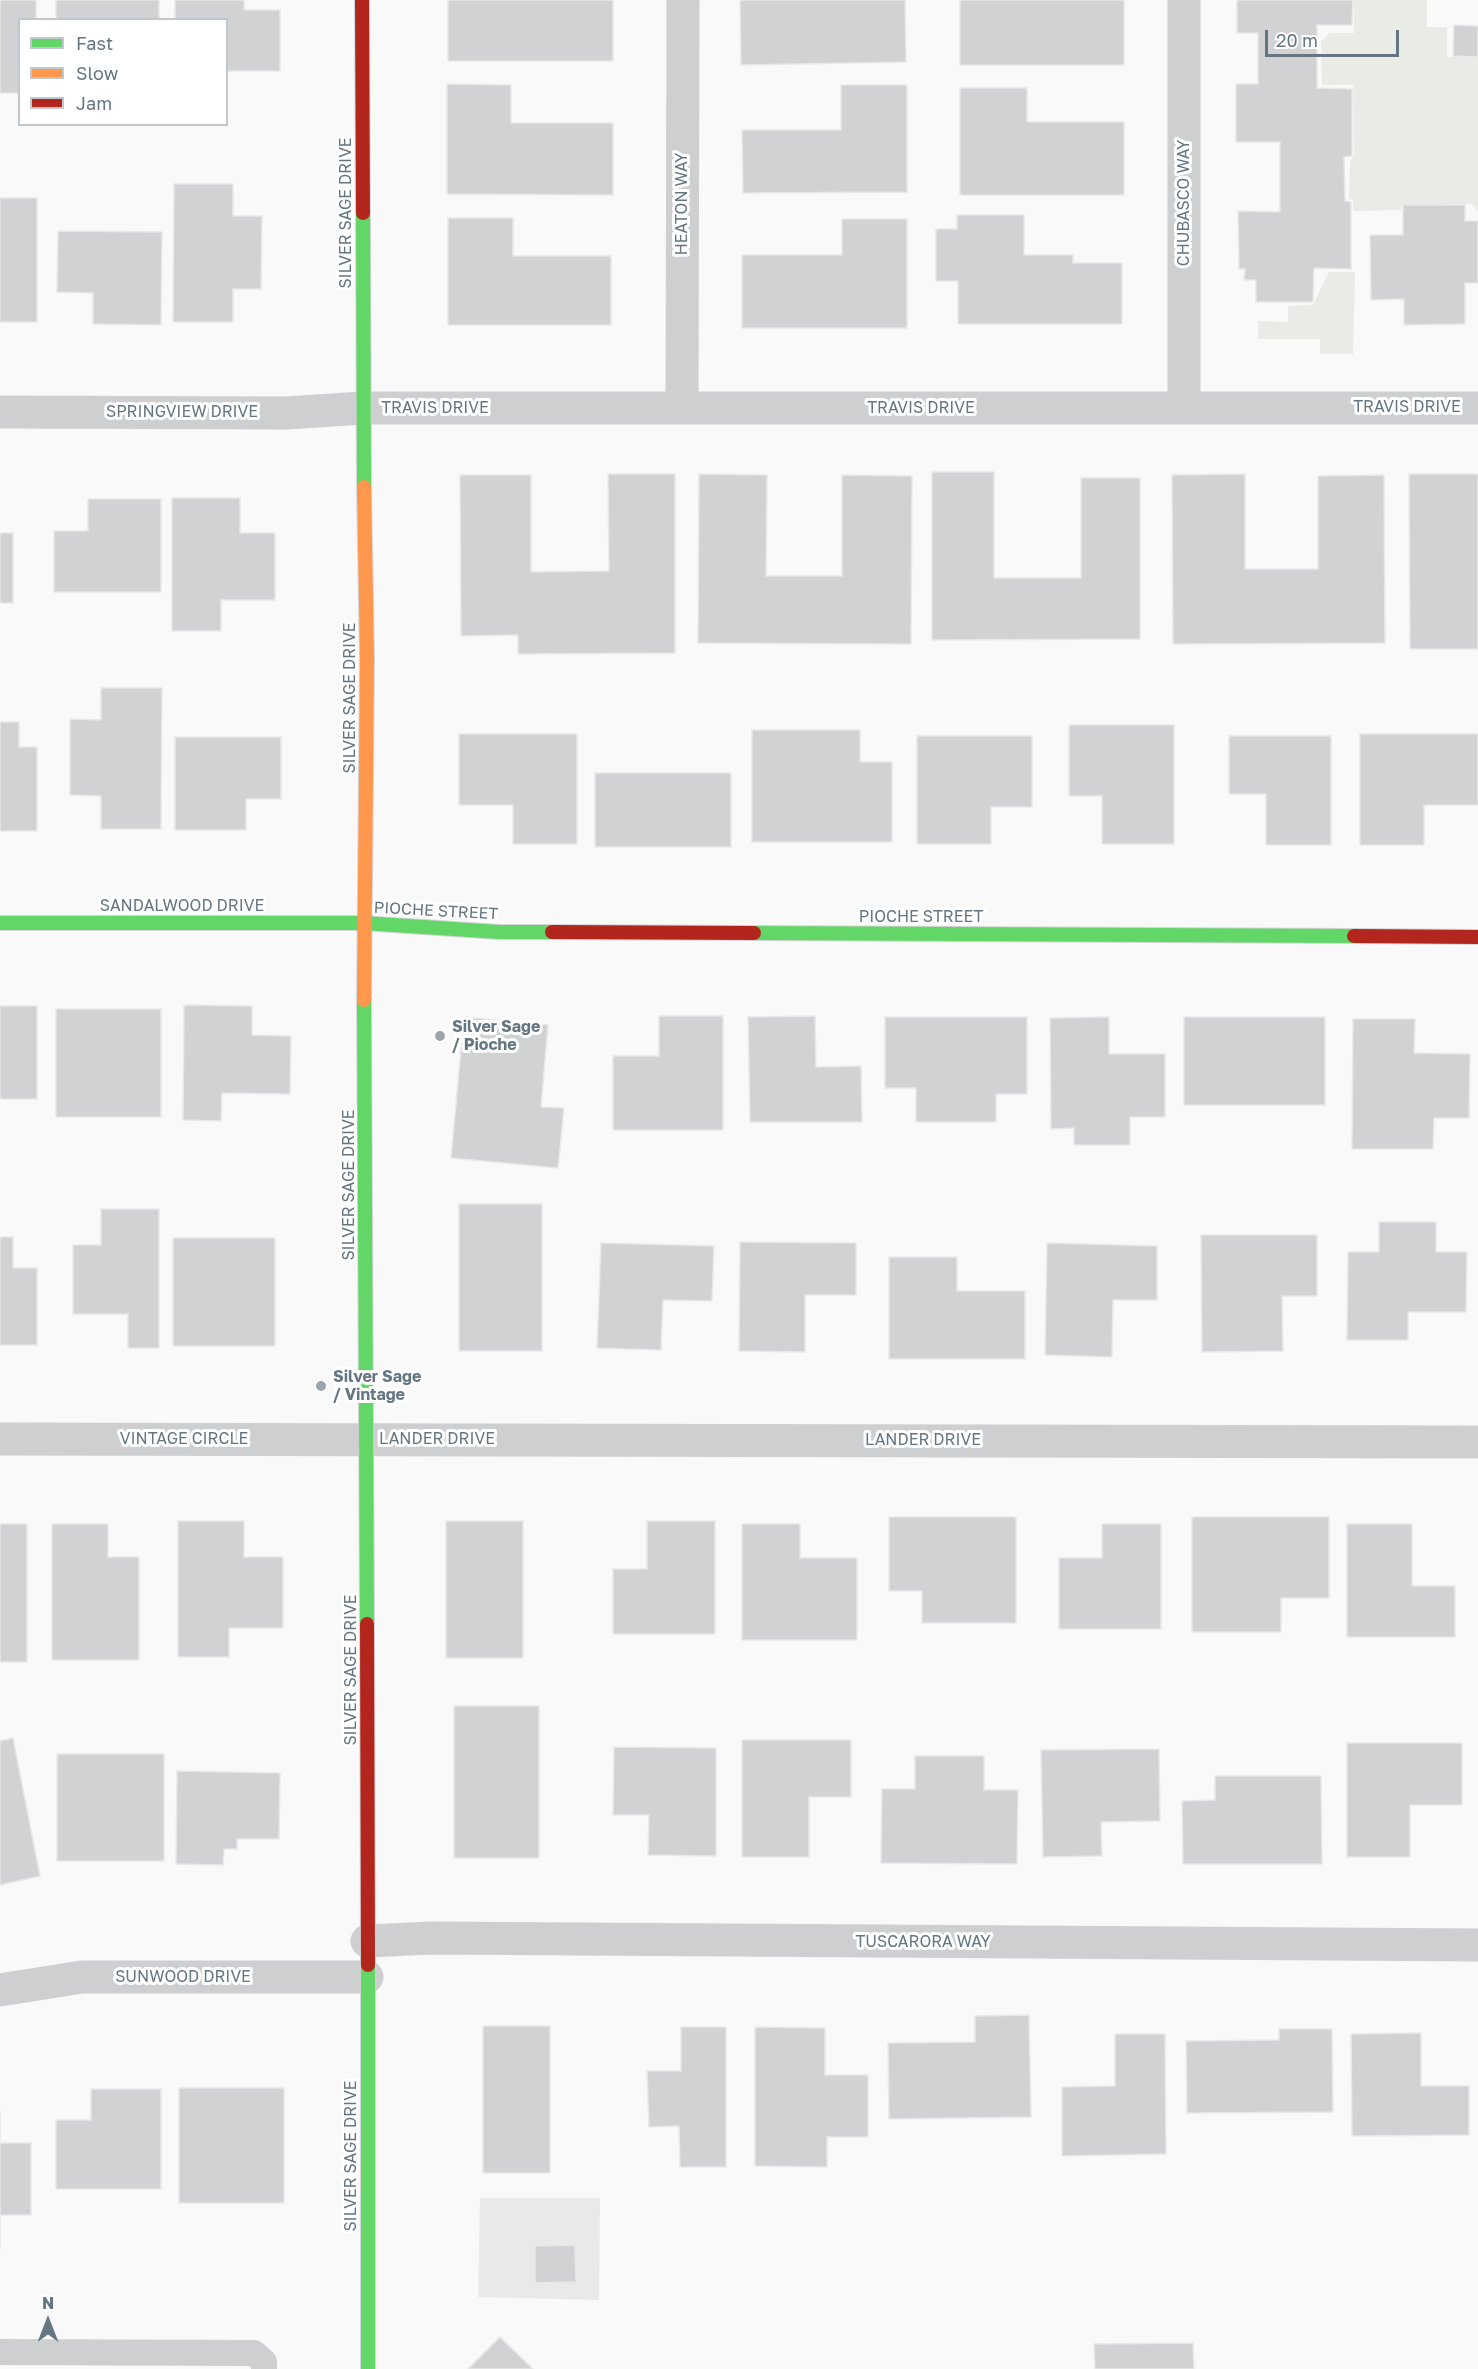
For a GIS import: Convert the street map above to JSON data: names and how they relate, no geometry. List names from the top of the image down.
{
  "streets": {
    "street": [
      "CHUBASCO WAY",
      "HEATON WAY",
      "SILVER SAGE DRIVE",
      "TRAVIS DRIVE",
      "SPRINGVIEW DRIVE",
      "SANDALWOOD DRIVE",
      "PIOCHE STREET",
      "VINTAGE CIRCLE",
      "LANDER DRIVE",
      "TUSCARORA WAY",
      "SUNWOOD DRIVE"
    ]
  },
  "crossings": [
    ["CHUBASCO WAY", "TRAVIS DRIVE"],
    ["HEATON WAY", "TRAVIS DRIVE"],
    ["SILVER SAGE DRIVE", "TRAVIS DRIVE"],
    ["SILVER SAGE DRIVE", "SPRINGVIEW DRIVE"],
    ["SILVER SAGE DRIVE", "SANDALWOOD DRIVE"],
    ["SILVER SAGE DRIVE", "PIOCHE STREET"],
    ["SILVER SAGE DRIVE", "VINTAGE CIRCLE"],
    ["SILVER SAGE DRIVE", "LANDER DRIVE"],
    ["SILVER SAGE DRIVE", "TUSCARORA WAY"],
    ["SILVER SAGE DRIVE", "SUNWOOD DRIVE"],
    ["TRAVIS DRIVE", "SPRINGVIEW DRIVE"],
    ["SANDALWOOD DRIVE", "PIOCHE STREET"],
    ["VINTAGE CIRCLE", "LANDER DRIVE"]
  ],
  "places": ["Silver Sage / Pioche", "Silver Sage / Vintage"],
  "legend": ["Fast", "Slow", "Jam"],
  "scale_bar": "20 m",
  "north": "top"
}
